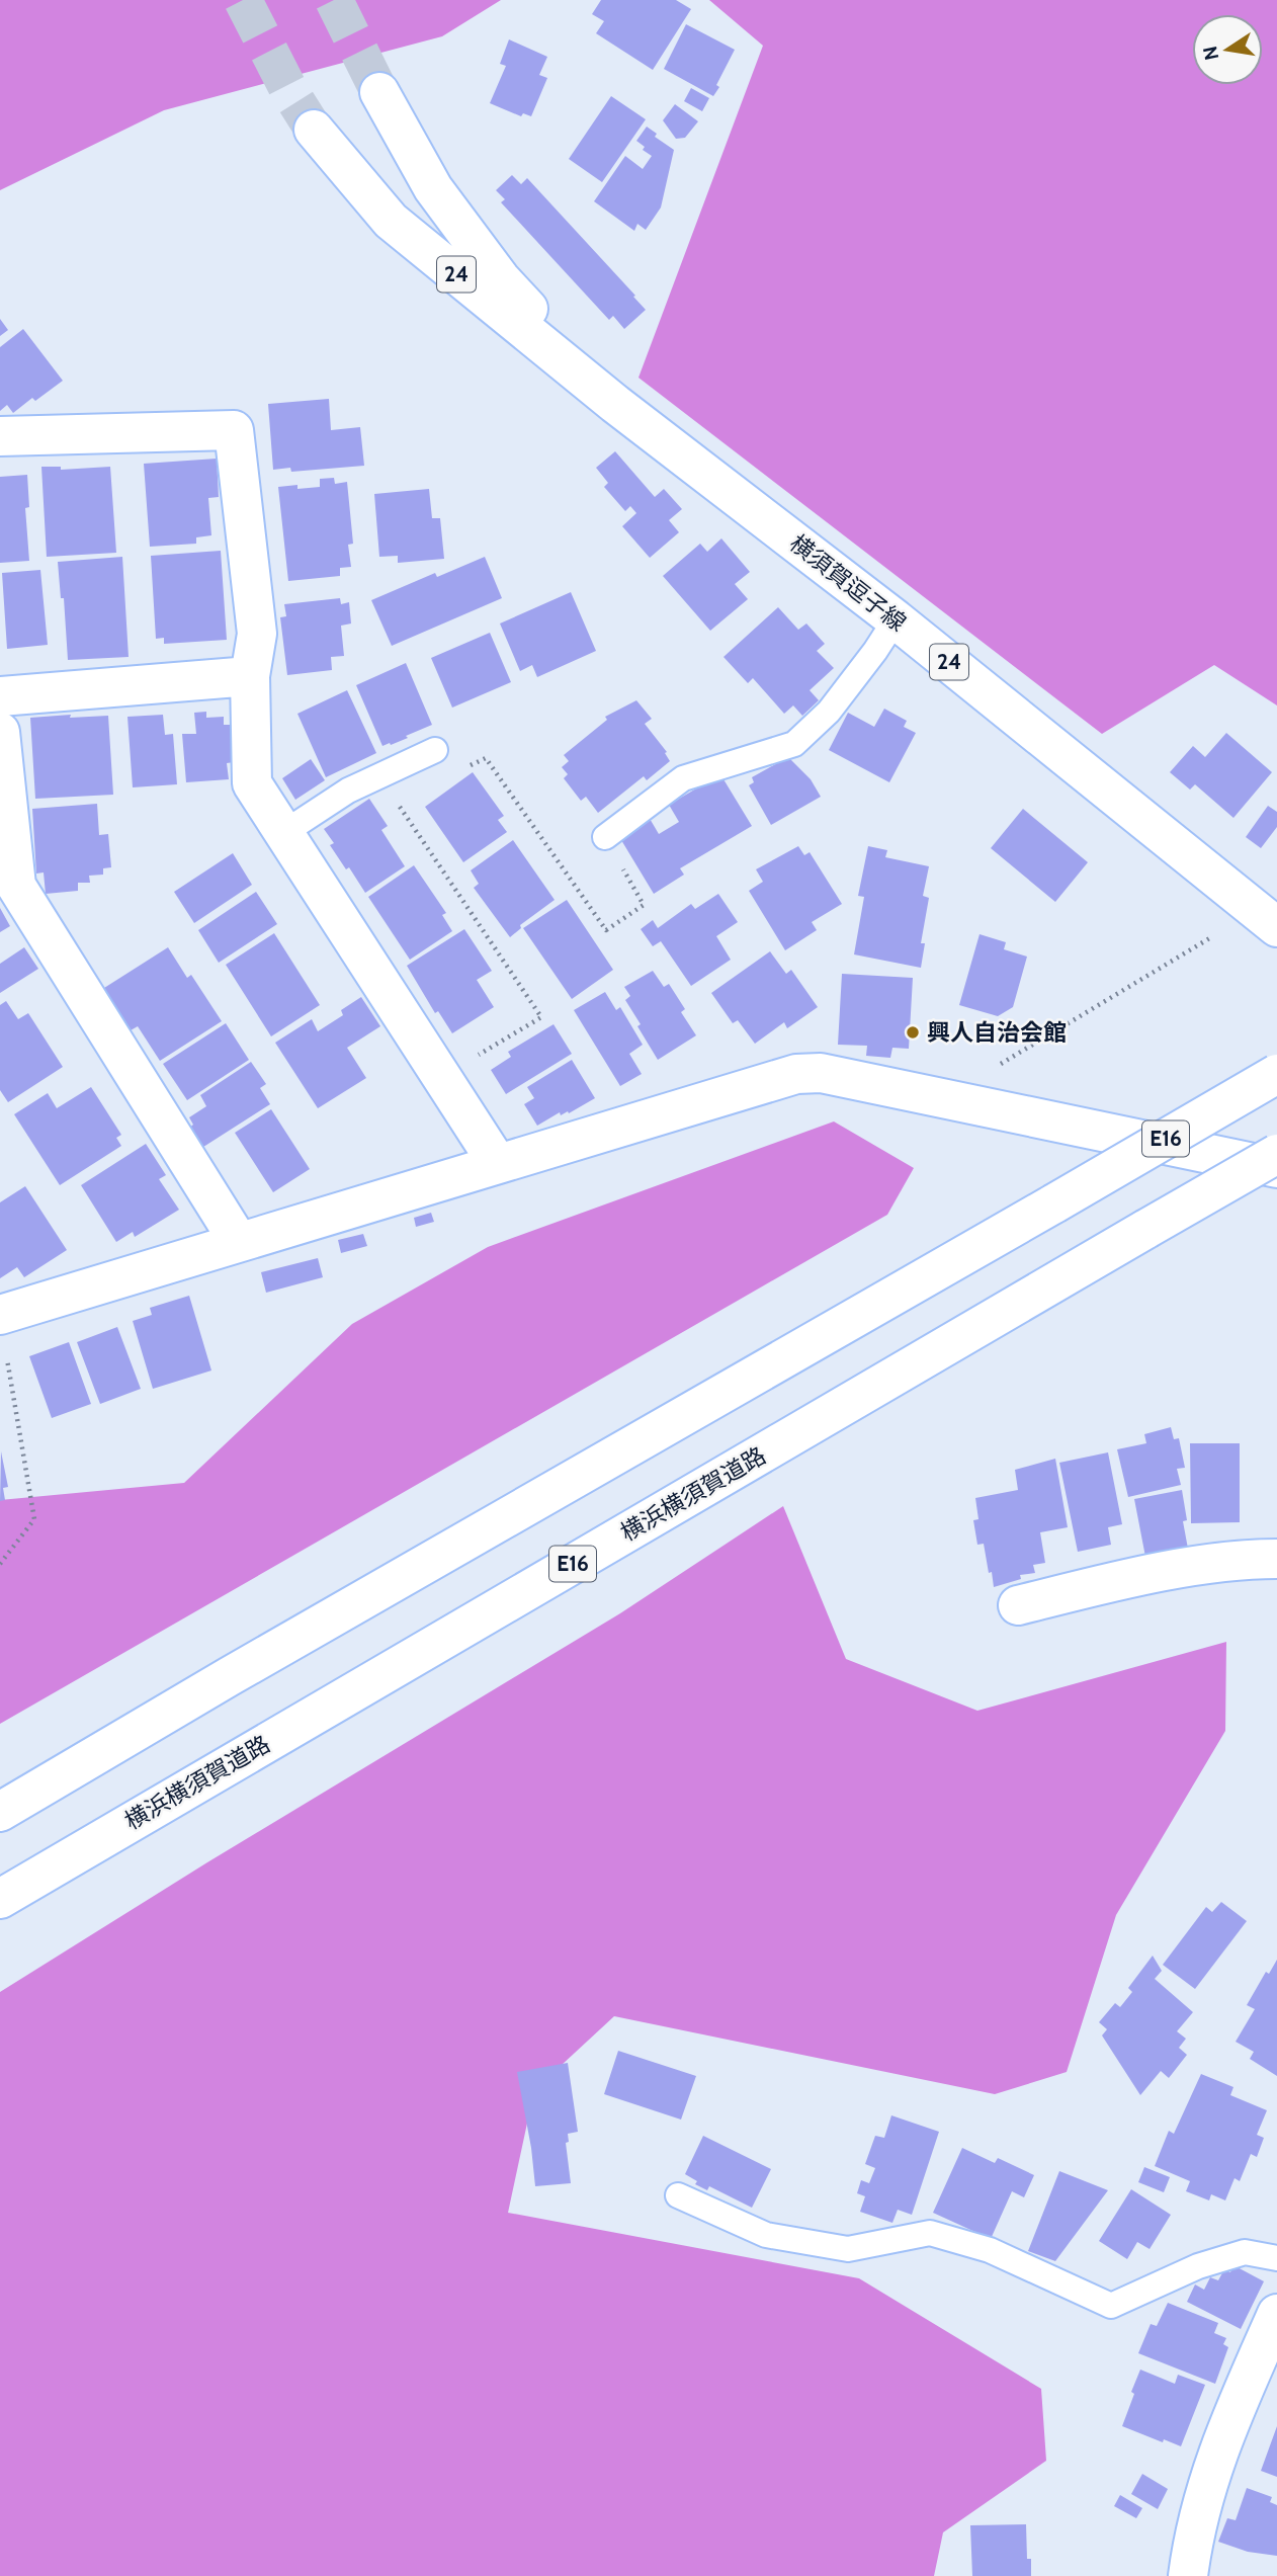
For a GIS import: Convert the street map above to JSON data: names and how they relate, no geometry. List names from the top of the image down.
{
  "streets": {
    "main road": [
      "24",
      "横須賀逗子線",
      "E16",
      "横浜横須賀道路"
    ]
  },
  "places": ["興人自治会館"],
  "north": "left"
}
